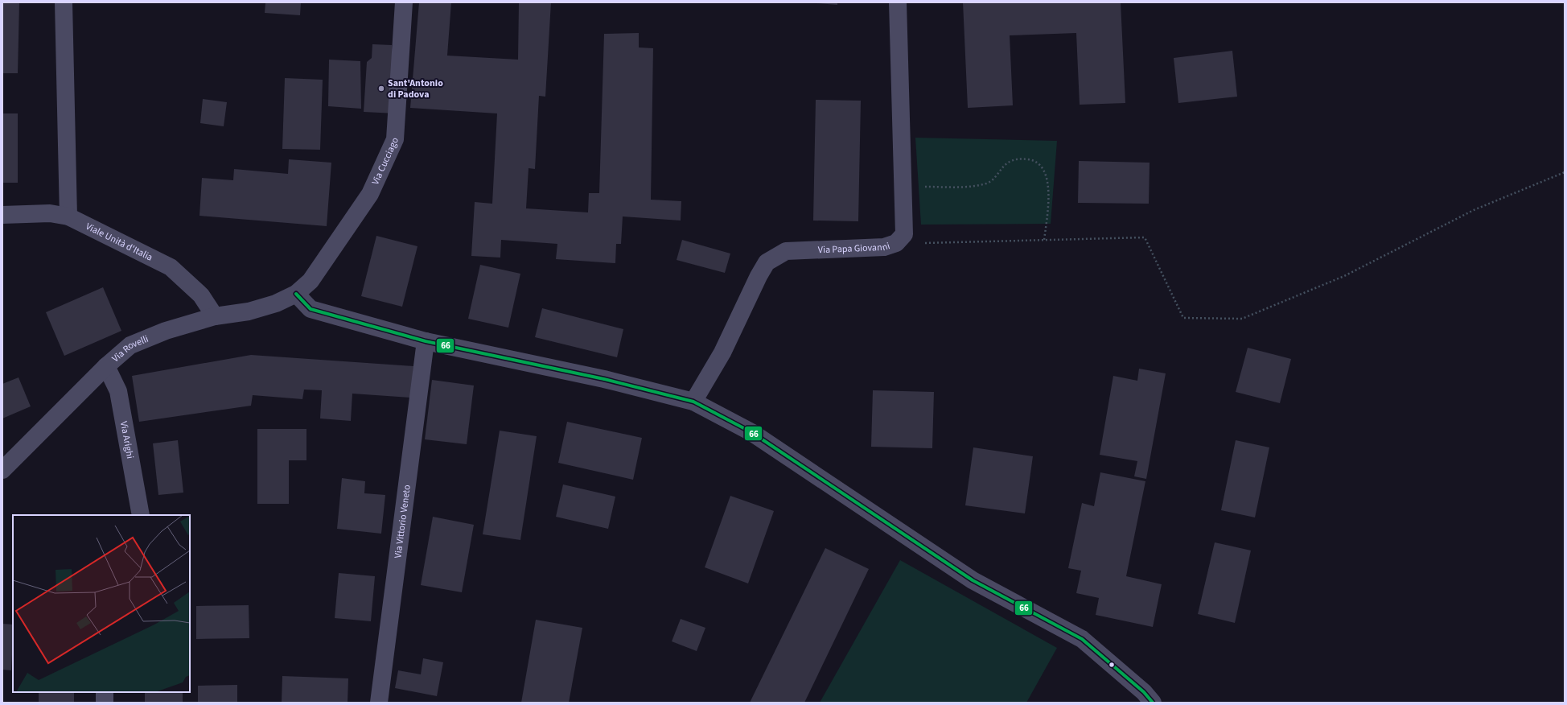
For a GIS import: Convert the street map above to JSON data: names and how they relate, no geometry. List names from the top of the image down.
{
  "streets": {
    "street": [
      "Via Cucciago",
      "Viale Unità d'Italia",
      "Via Papa Giovanni",
      "Via Rovelli",
      "Via Arighi",
      "Via Vittorio Veneto"
    ]
  },
  "crossings": [
    ["Via Cucciago", "Via Rovelli"],
    ["Viale Unità d'Italia", "Via Rovelli"],
    ["Via Rovelli", "Via Arighi"]
  ],
  "places": ["Sant'Antonio di Padova"],
  "lines": ["transit line 66"]
}
